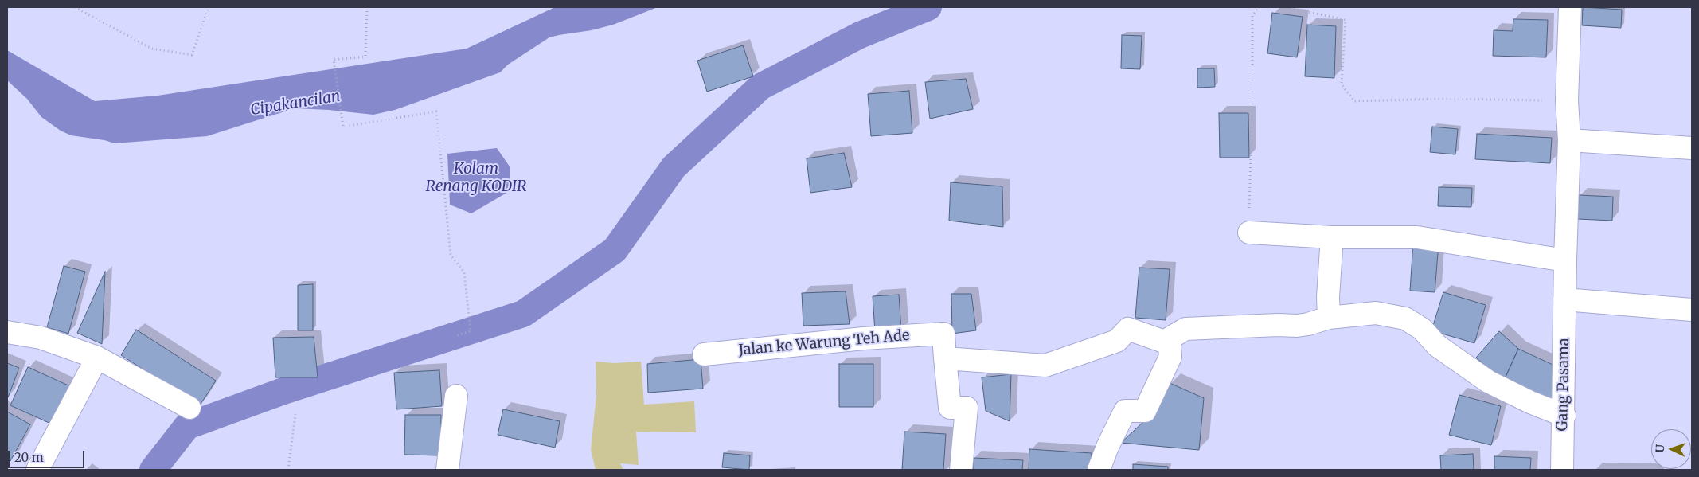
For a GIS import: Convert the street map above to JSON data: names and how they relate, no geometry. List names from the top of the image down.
{
  "streets": {
    "street": ["Jalan ke Warung Teh Ade", "Gang Pasama"]
  },
  "water": ["Cipakancilan", "Kolam Renang KODIR"],
  "scale_bar": "20 m",
  "north": "left"
}
